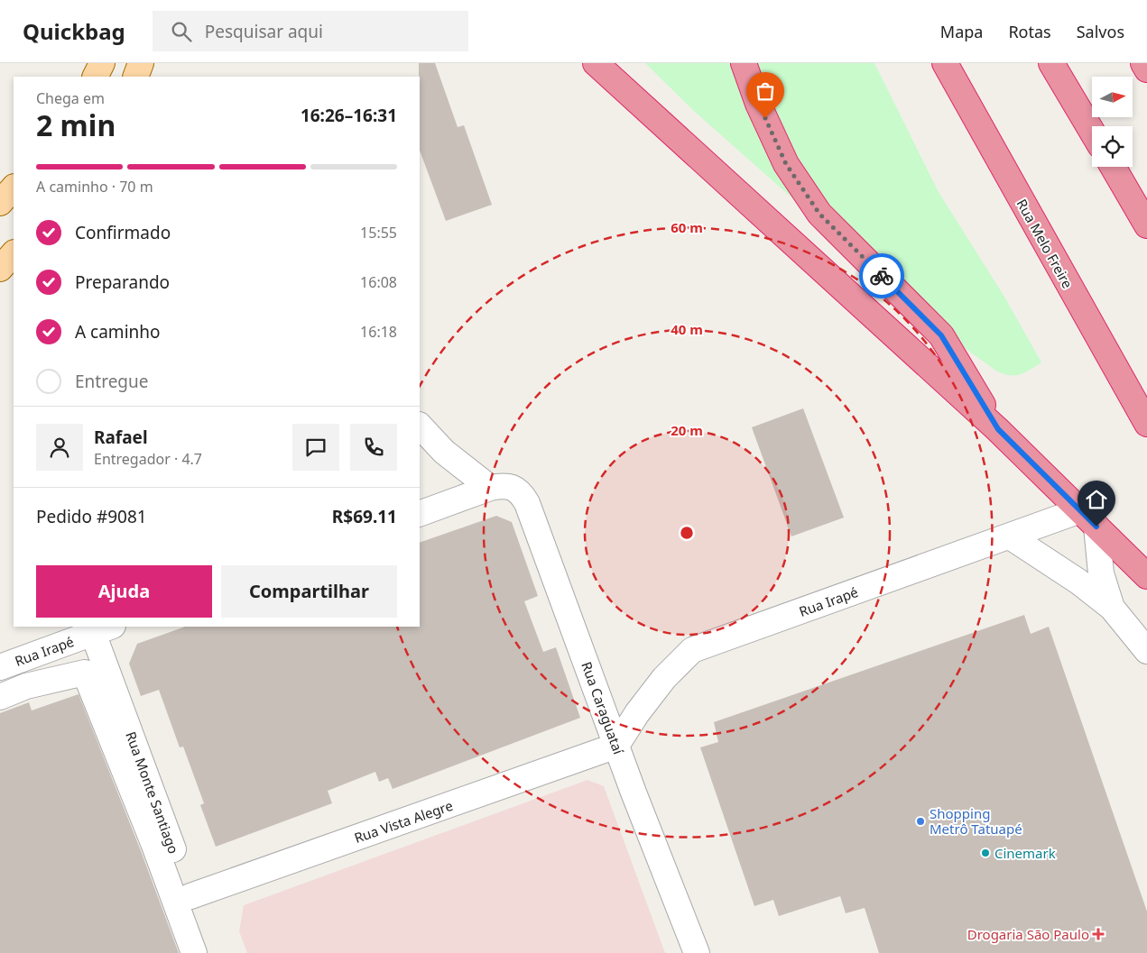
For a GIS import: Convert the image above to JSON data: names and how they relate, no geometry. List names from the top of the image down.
{
  "streets": {
    "highway": ["Rua Melo Freire"],
    "street": [
      "Rua Irapé",
      "Rua Caraguataí",
      "Rua Monte Santiago",
      "Rua Vista Alegre"
    ]
  },
  "crossings": [
    ["Rua Irapé", "Rua Caraguataí"],
    ["Rua Irapé", "Rua Monte Santiago"],
    ["Rua Irapé", "Rua Vista Alegre"],
    ["Rua Caraguataí", "Rua Vista Alegre"],
    ["Rua Monte Santiago", "Rua Vista Alegre"]
  ],
  "places": {
    "other": ["Shopping Metrô Tatuapé", "Cinemark"],
    "health": ["Drogaria São Paulo"]
  },
  "north": "right",
  "page": {
    "header": "Quickbag",
    "search": "Pesquisar aqui",
    "nav": ["Mapa", "Rotas", "Salvos"],
    "heading": ["2 min", "Chega em", "16:26–16:31"],
    "panel": [
      "Rafael",
      "Entregador · 4.7",
      "Pedido #9081",
      "R$69.11"
    ],
    "bar": "A caminho · 70 m",
    "list": [
      ["Confirmado", "15:55"],
      ["Preparando", "16:08"],
      ["A caminho", "16:18"],
      "Entregue"
    ],
    "buttons": ["Ajuda", "Compartilhar"]
  },
  "rings": ["60 m", "40 m", "20 m"]
}
